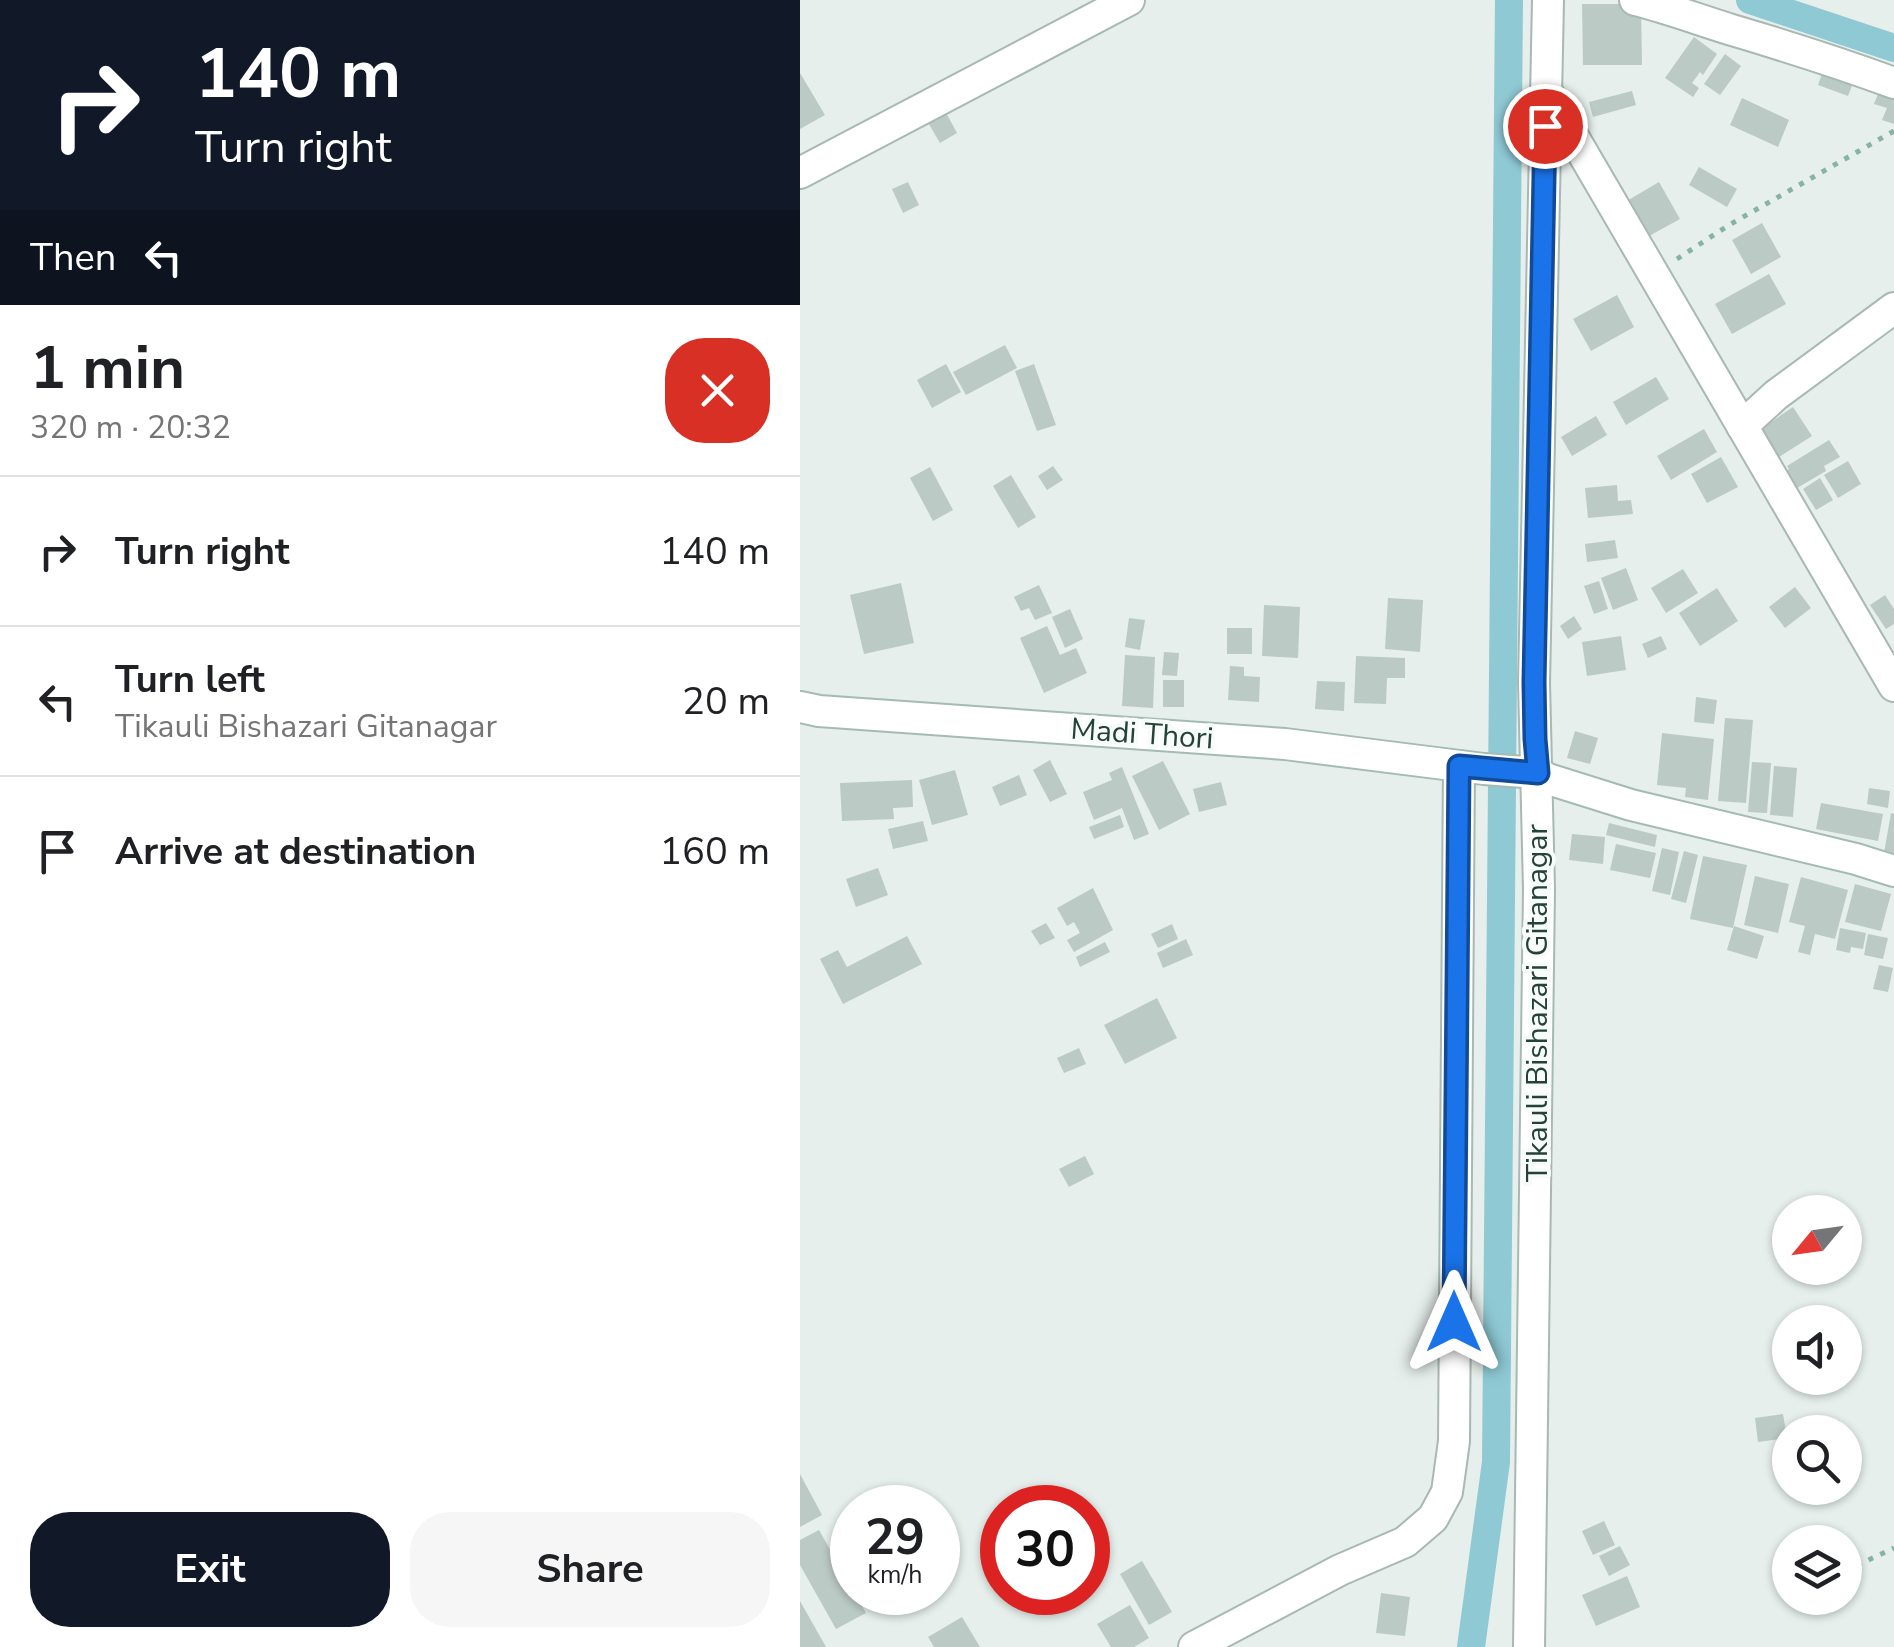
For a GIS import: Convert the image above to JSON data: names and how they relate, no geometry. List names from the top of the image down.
{
  "streets": {
    "street": ["Madi Thori", "Tikauli Bishazari Gitanagar"]
  },
  "crossings": [
    ["Madi Thori", "Tikauli Bishazari Gitanagar"]
  ],
  "north": "bottom left",
  "page": {
    "turn": ["140 m", "Turn right"],
    "then": "Then",
    "heading": ["1 min", "320 m · 20:32"],
    "list": [
      {
        "name": "Turn right",
        "value": "140 m"
      },
      {
        "name": "Turn left",
        "note": "Tikauli Bishazari Gitanagar",
        "value": "20 m"
      },
      {
        "name": "Arrive at destination",
        "value": "160 m"
      }
    ],
    "speed": "29 km/h",
    "limit": "30",
    "buttons": ["Exit", "Share"]
  }
}
